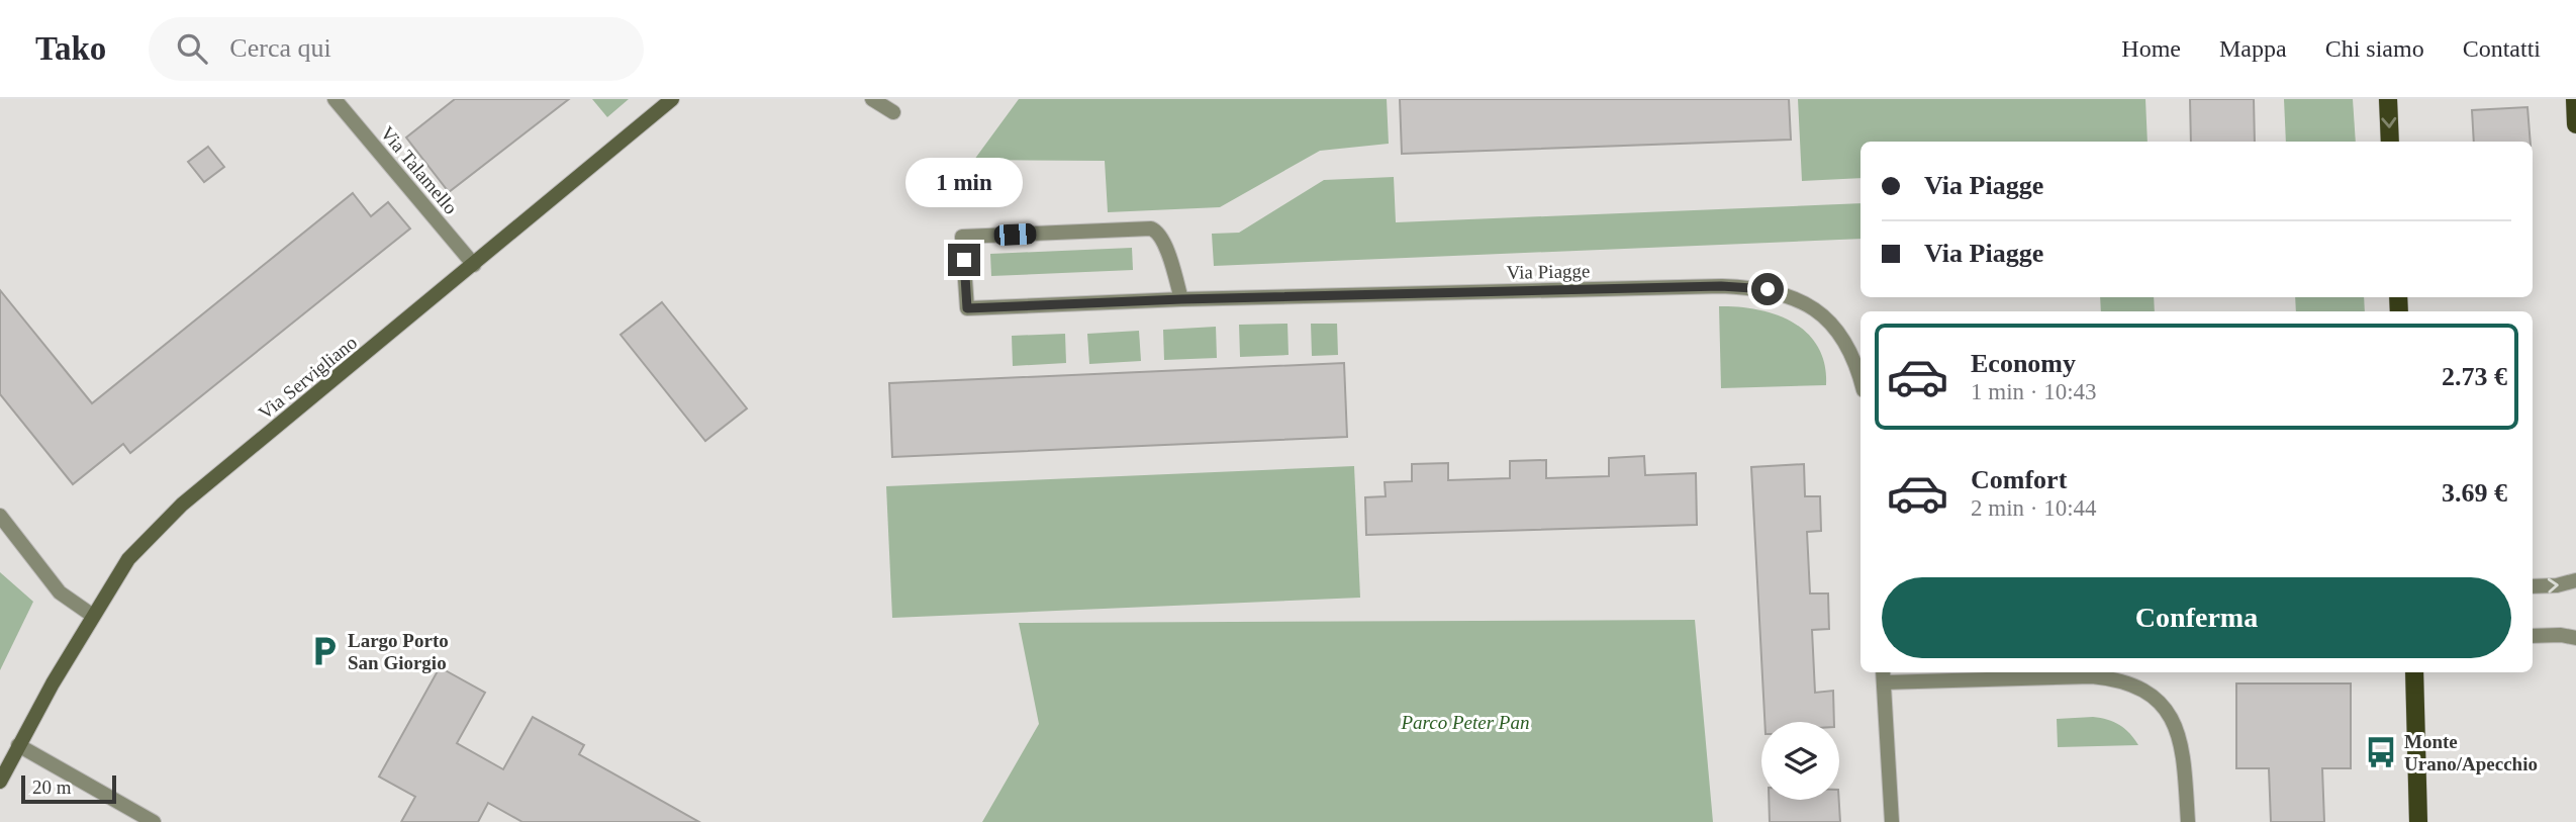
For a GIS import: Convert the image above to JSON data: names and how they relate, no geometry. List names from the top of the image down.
{
  "streets": {
    "street": ["Via Talamello", "Via Piagge", "Via Servigliano"]
  },
  "crossings": [
    ["Via Talamello", "Via Servigliano"]
  ],
  "parks": ["Parco Peter Pan"],
  "places": {
    "parking": ["Largo Porto San Giorgio"],
    "bus stop": ["Monte Urano/Apecchio"]
  },
  "scale_bar": "20 m",
  "page": {
    "header": "Tako",
    "search": "Cerca qui",
    "nav": [
      "Home",
      "Mappa",
      "Chi siamo",
      "Contatti"
    ],
    "banner": ["Via Piagge", "Via Piagge"],
    "bubble": "1 min",
    "list": [
      {
        "name": "Economy",
        "note": "1 min · 10:43",
        "value": "2.73 €"
      },
      {
        "name": "Comfort",
        "note": "2 min · 10:44",
        "value": "3.69 €"
      }
    ],
    "buttons": "Conferma",
    "scale": "20 m"
  }
}
